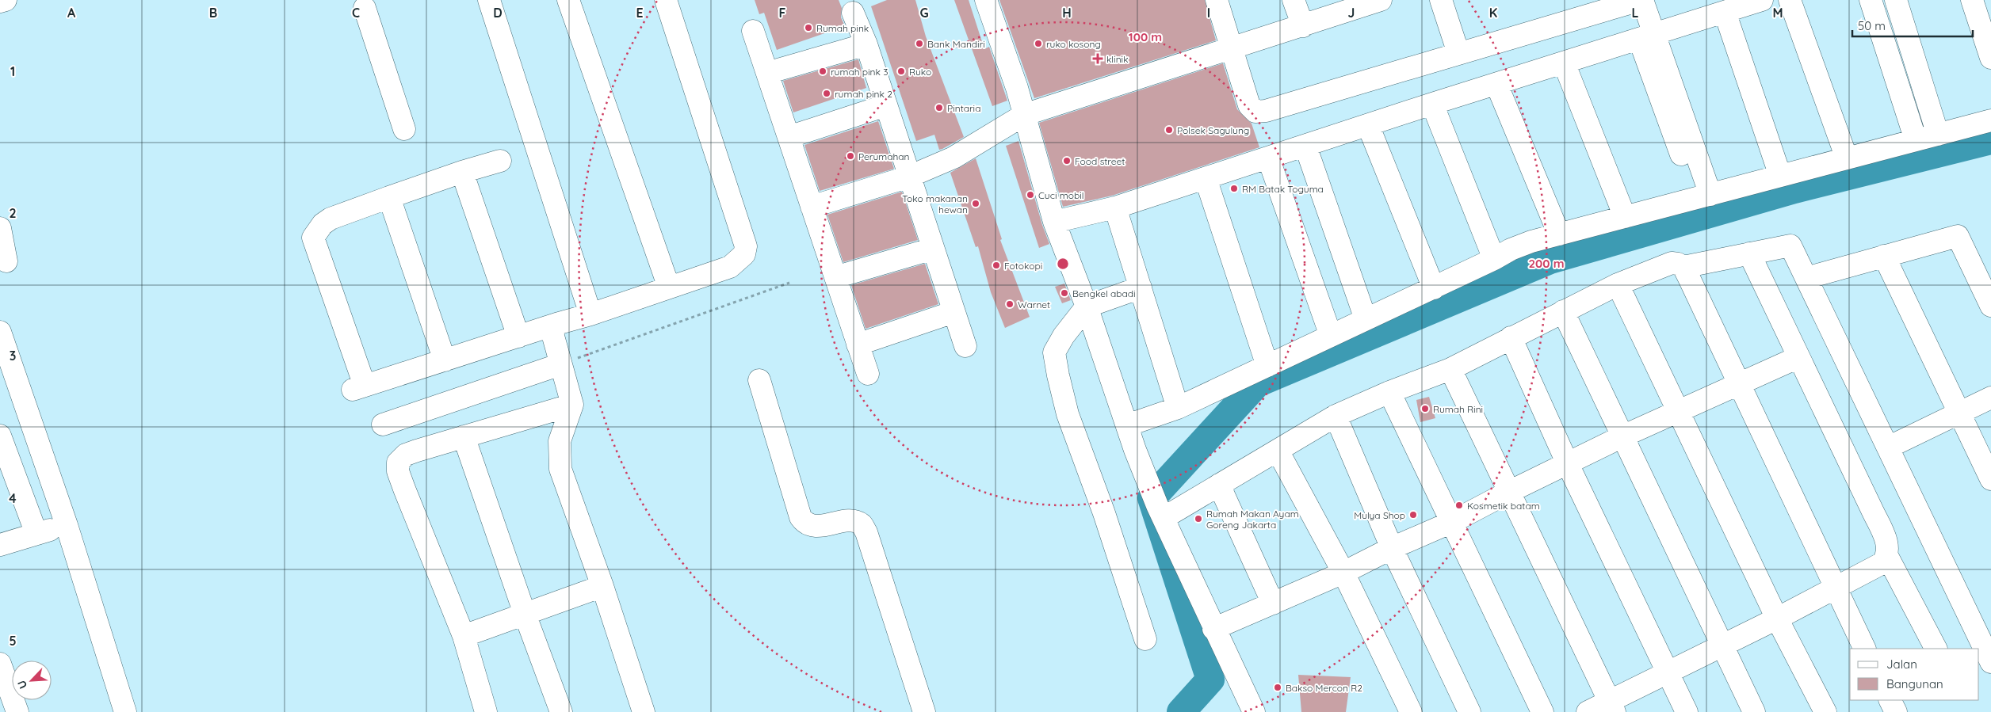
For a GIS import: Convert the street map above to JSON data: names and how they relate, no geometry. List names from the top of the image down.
{
  "places": {
    "other": [
      "Rumah pink",
      "Bank Mandiri",
      "ruko kosong",
      "rumah pink 3",
      "Ruko",
      "rumah pink 2",
      "Pintaria",
      "Polsek Sagulung",
      "Perumahan",
      "Food street",
      "RM Batak Toguma",
      "Cuci mobil",
      "Toko makanan hewan",
      "Fotokopi",
      "Bengkel abadi",
      "Warnet",
      "Rumah Rini",
      "Kosmetik batam",
      "Mulya Shop",
      "Rumah Makan Ayam Goreng Jakarta",
      "Bakso Mercon R2"
    ],
    "health": ["klinik"]
  },
  "legend": ["Jalan", "Bangunan"],
  "scale_bar": "50 m",
  "north": "bottom left",
  "grid": {
    "columns": [
      "A",
      "B",
      "C",
      "D",
      "E",
      "F",
      "G",
      "H",
      "I",
      "J",
      "K",
      "L",
      "M"
    ],
    "rows": [
      "1",
      "2",
      "3",
      "4",
      "5"
    ]
  },
  "rings": ["100 m", "200 m"]
}
